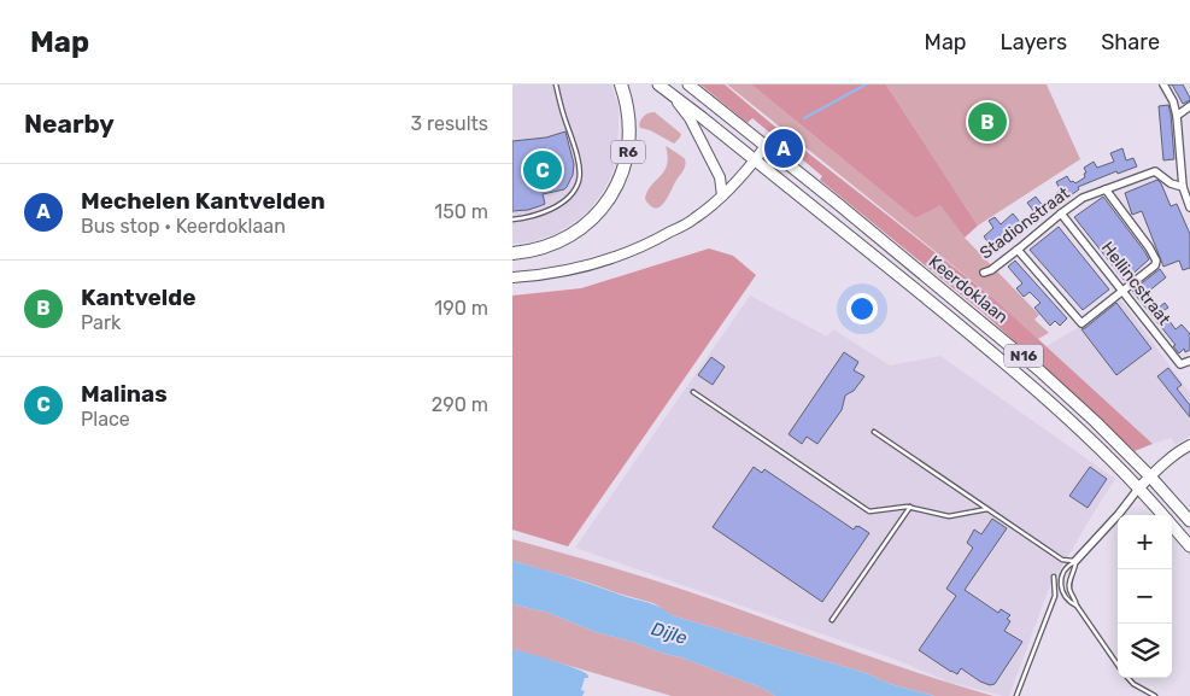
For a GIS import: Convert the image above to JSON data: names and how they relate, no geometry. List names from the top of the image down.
{
  "streets": {
    "highway": ["R6"],
    "main road": ["Keerdoklaan", "N16"],
    "street": ["Stadionstraat", "Hellincstraat"]
  },
  "crossings": [
    ["Stadionstraat", "Hellincstraat"],
    ["Keerdoklaan", "N16"]
  ],
  "water": ["Dijle"],
  "page": {
    "header": "Map",
    "nav": ["Map", "Layers", "Share"],
    "heading": ["Nearby", "3 results"],
    "pins": ["B", "A", "C"],
    "list": [
      {
        "mark": "A",
        "name": "Mechelen Kantvelden",
        "note": "Bus stop · Keerdoklaan",
        "value": "150 m"
      },
      {
        "mark": "B",
        "name": "Kantvelde",
        "note": "Park",
        "value": "190 m"
      },
      {
        "mark": "C",
        "name": "Malinas",
        "note": "Place",
        "value": "290 m"
      }
    ],
    "map_buttons": ["+", "−"]
  }
}
